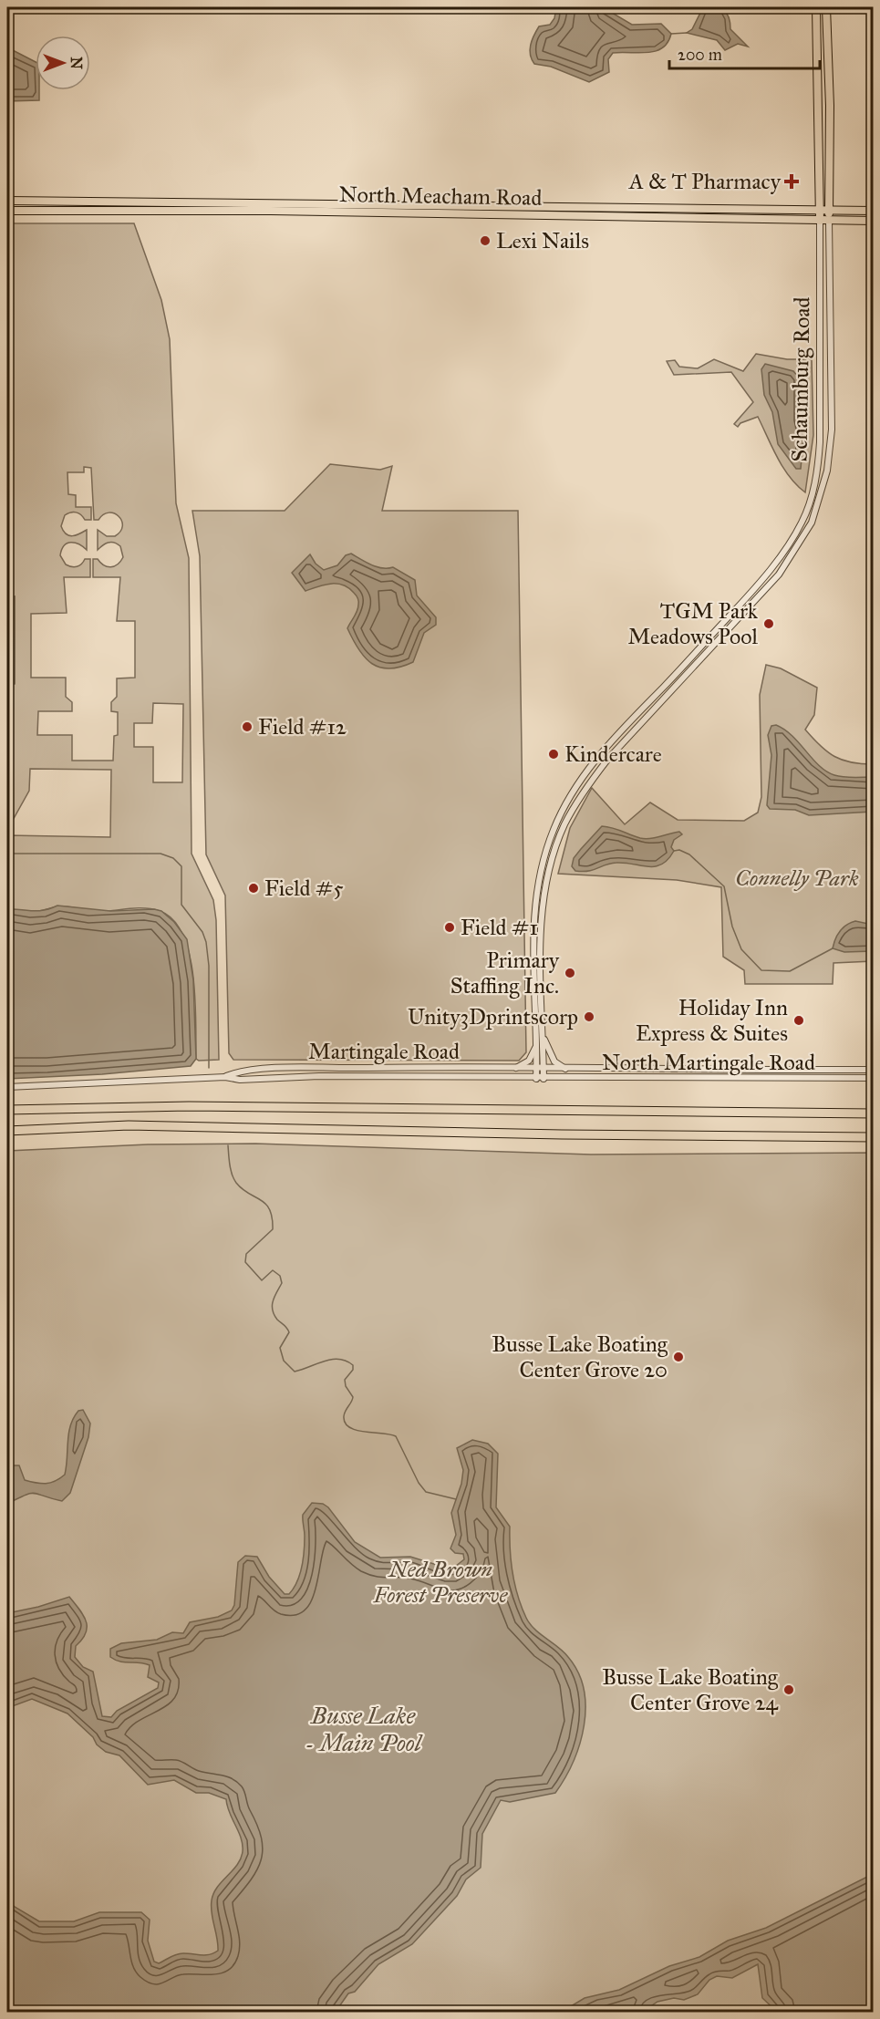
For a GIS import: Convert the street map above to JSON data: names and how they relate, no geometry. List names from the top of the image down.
{
  "streets": {
    "main road": ["North Meacham Road", "Schaumburg Road"],
    "street": ["Martingale Road", "North Martingale Road"]
  },
  "crossings": [
    ["North Meacham Road", "Schaumburg Road"],
    ["Schaumburg Road", "Martingale Road"],
    ["Schaumburg Road", "North Martingale Road"],
    ["Martingale Road", "North Martingale Road"]
  ],
  "water": ["Busse Lake - Main Pool"],
  "parks": ["Connelly Park", "Ned Brown Forest Preserve"],
  "places": {
    "health": ["A & T Pharmacy"],
    "other": [
      "Lexi Nails",
      "TGM Park Meadows Pool",
      "Field #12",
      "Kindercare",
      "Field #5",
      "Field #1",
      "Primary Staffing Inc.",
      "Unity3Dprintscorp",
      "Holiday Inn Express & Suites",
      "Busse Lake Boating Center Grove 20",
      "Busse Lake Boating Center Grove 24"
    ]
  },
  "scale_bar": "200 m",
  "north": "right"
}
